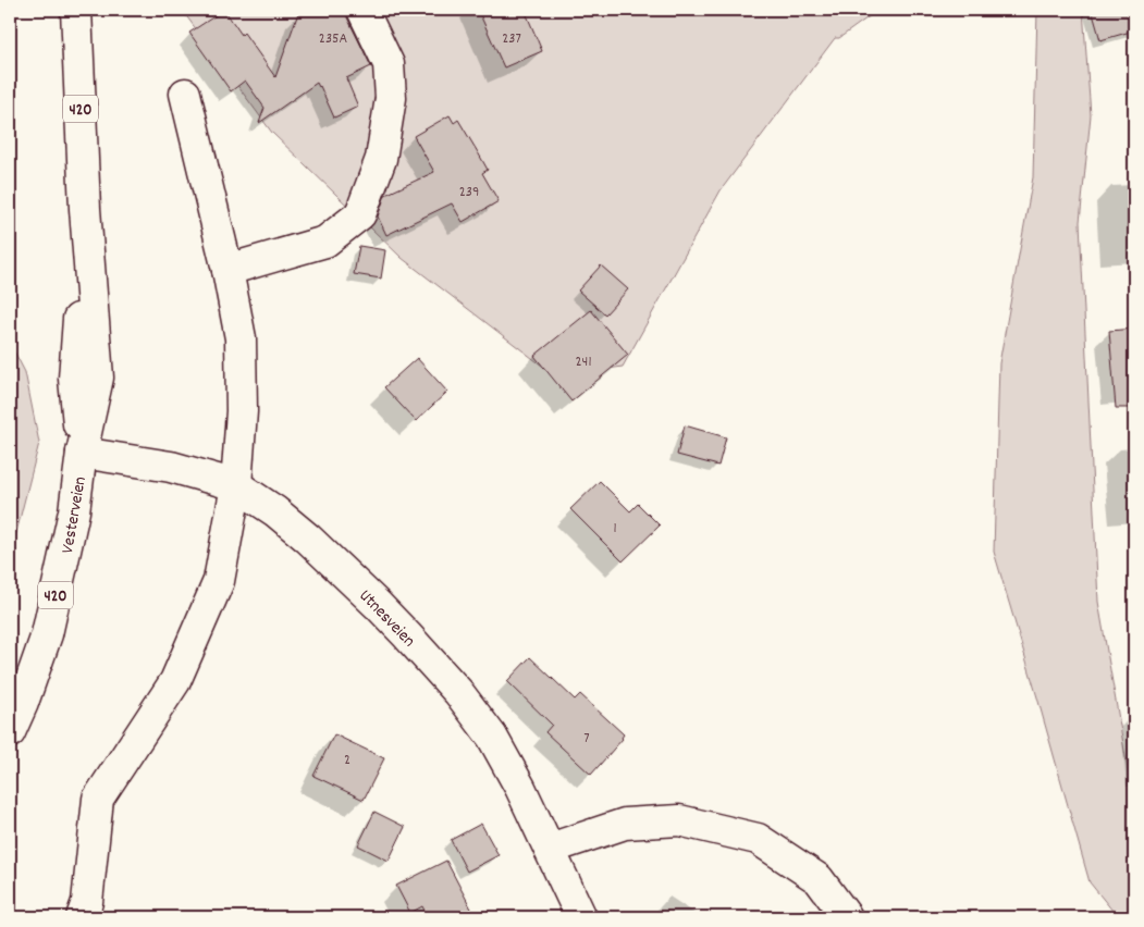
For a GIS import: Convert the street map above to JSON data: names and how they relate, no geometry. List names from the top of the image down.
{
  "streets": {
    "street": ["420", "Vesterveien", "Utnesveien"]
  },
  "crossings": [
    ["Vesterveien", "Utnesveien"]
  ],
  "house_numbers": [
    "235A",
    "237",
    "239",
    "241",
    "1",
    "7",
    "2"
  ]
}
